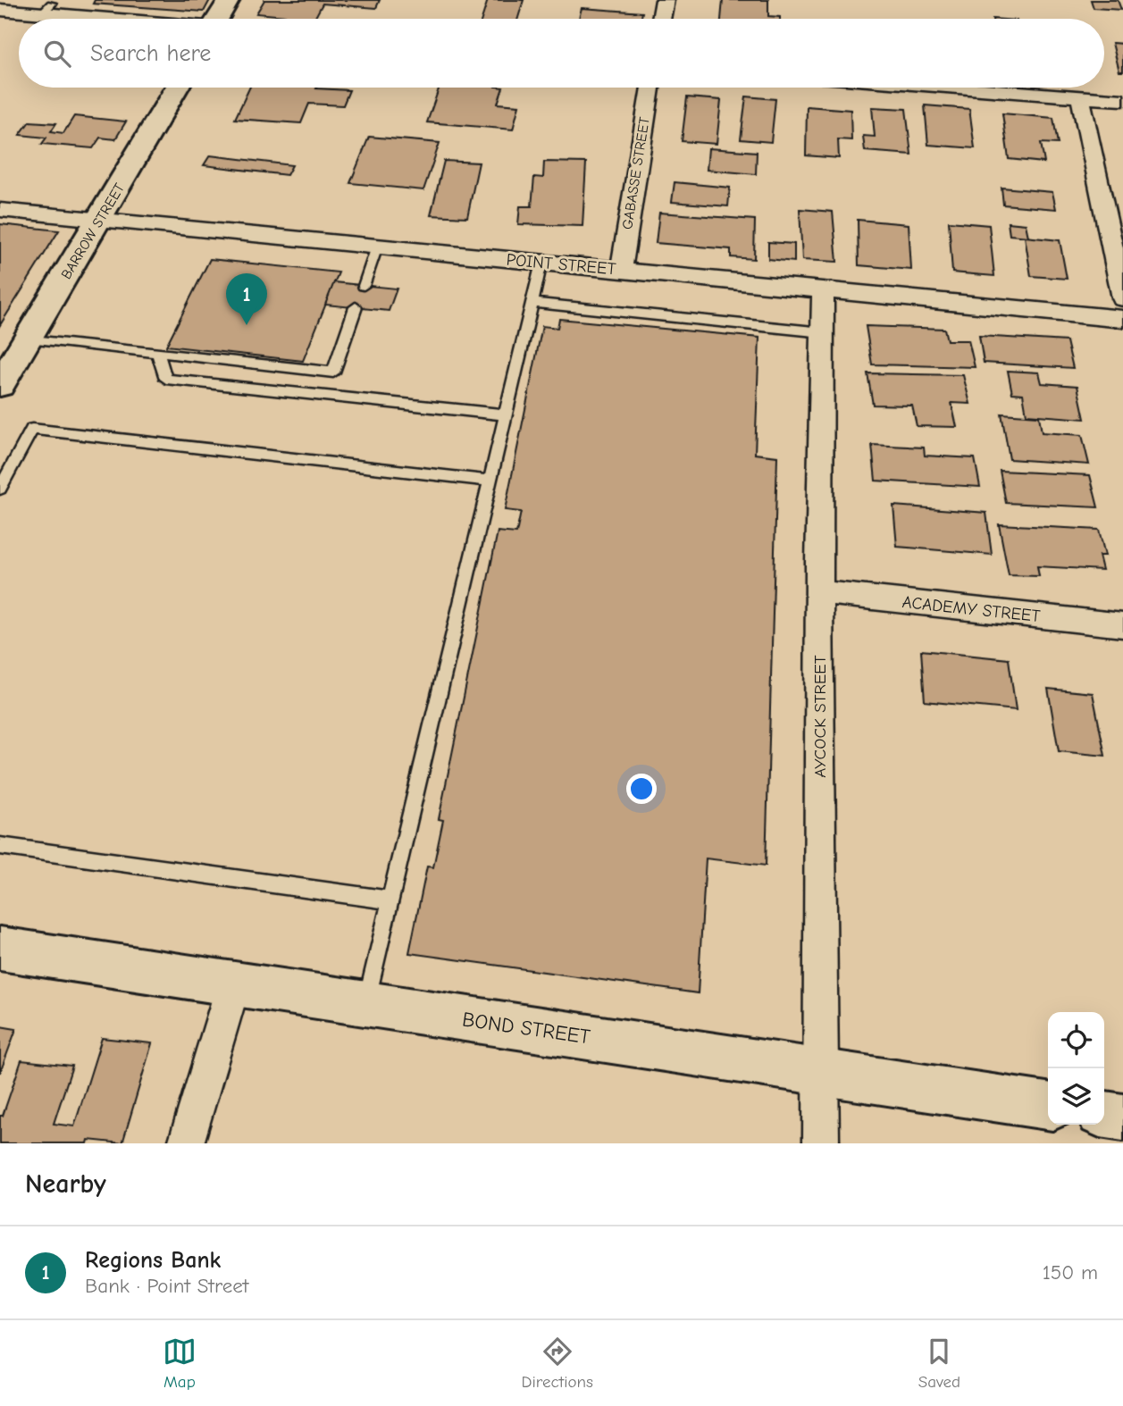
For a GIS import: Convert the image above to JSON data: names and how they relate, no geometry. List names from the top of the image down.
{
  "streets": {
    "main road": ["BARROW STREET", "BOND STREET"],
    "street": [
      "GABASSE STREET",
      "POINT STREET",
      "ACADEMY STREET",
      "AYCOCK STREET"
    ]
  },
  "crossings": [
    ["GABASSE STREET", "POINT STREET"],
    ["BARROW STREET", "POINT STREET"],
    ["POINT STREET", "AYCOCK STREET"],
    ["ACADEMY STREET", "AYCOCK STREET"],
    ["AYCOCK STREET", "BOND STREET"]
  ],
  "page": {
    "search": "Search here",
    "pins": "1",
    "heading": "Nearby",
    "list": [
      {
        "mark": "1",
        "name": "Regions Bank",
        "note": "Bank · Point Street",
        "value": "150 m"
      }
    ],
    "nav": ["Map", "Directions", "Saved"]
  }
}
